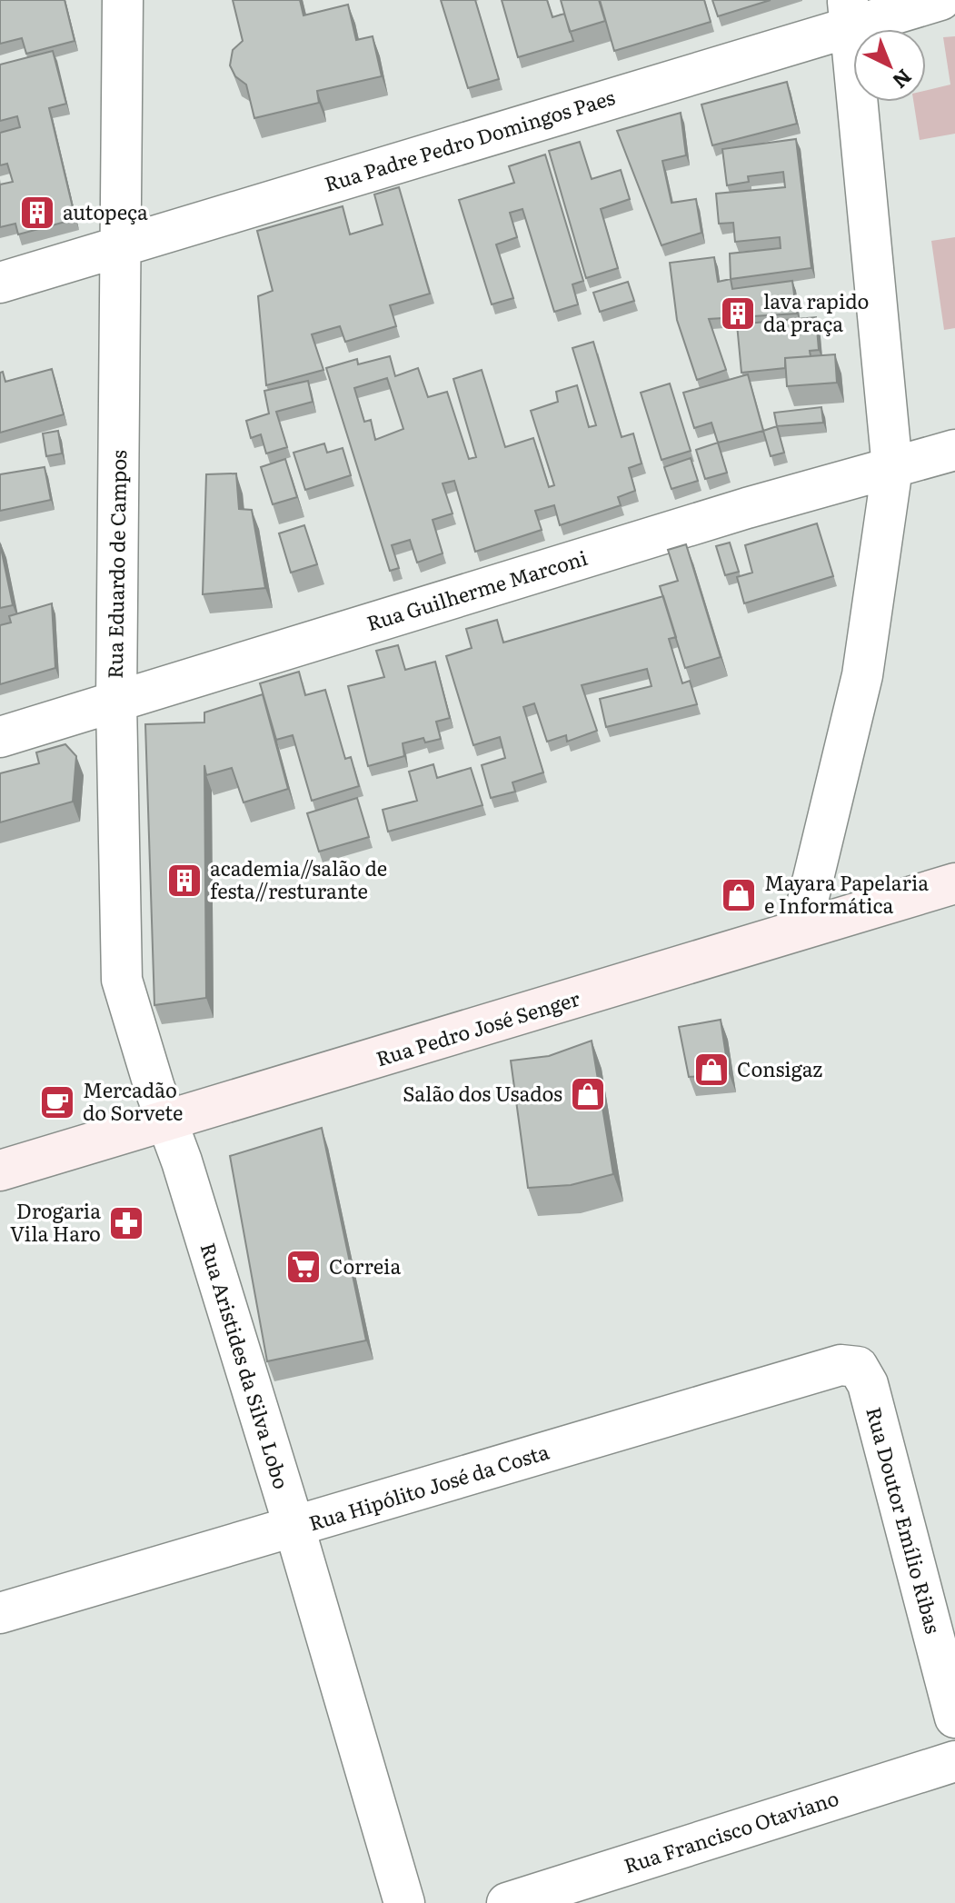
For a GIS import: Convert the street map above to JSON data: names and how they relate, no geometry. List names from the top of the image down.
{
  "streets": {
    "main road": ["Rua Pedro José Senger"],
    "street": [
      "Rua Padre Pedro Domingos Paes",
      "Rua Eduardo de Campos",
      "Rua Guilherme Marconi",
      "Rua Aristides da Silva Lobo",
      "Rua Hipólito José da Costa",
      "Rua Doutor Emílio Ribas",
      "Rua Francisco Otaviano"
    ]
  },
  "crossings": [
    ["Rua Padre Pedro Domingos Paes", "Rua Eduardo de Campos"],
    ["Rua Eduardo de Campos", "Rua Guilherme Marconi"],
    ["Rua Eduardo de Campos", "Rua Pedro José Senger"],
    ["Rua Eduardo de Campos", "Rua Aristides da Silva Lobo"],
    ["Rua Pedro José Senger", "Rua Aristides da Silva Lobo"],
    ["Rua Aristides da Silva Lobo", "Rua Hipólito José da Costa"],
    ["Rua Hipólito José da Costa", "Rua Doutor Emílio Ribas"]
  ],
  "places": {
    "building": ["autopeça", "lava rapido da praça", "academia//salão de festa//resturante"],
    "shop": ["Mayara Papelaria e Informática", "Consigaz", "Salão dos Usados"],
    "cafe": ["Mercadão do Sorvete"],
    "pharmacy": ["Drogaria Vila Haro"],
    "supermarket": ["Correia"]
  },
  "north": "bottom right"
}
